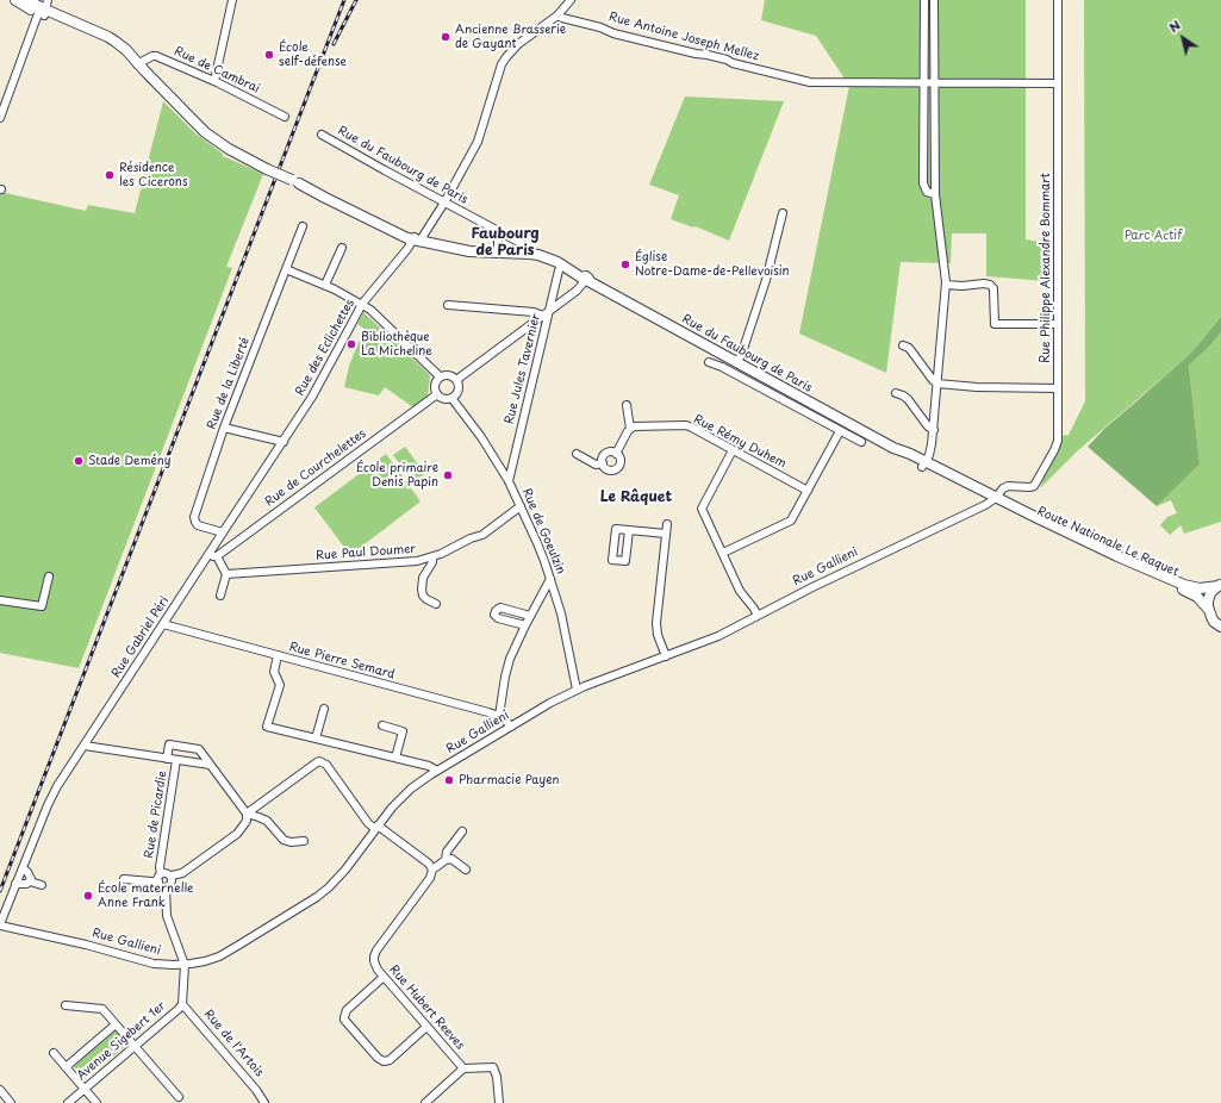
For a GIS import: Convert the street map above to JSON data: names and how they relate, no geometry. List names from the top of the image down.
{
  "streets": {
    "main road": ["Rue du Faubourg de Paris", "Route Nationale Le Raquet"],
    "street": [
      "Rue Antoine Joseph Mellez",
      "Rue de Cambrai",
      "Rue Philippe Alexandre Bommart",
      "Rue des Eclichettes",
      "Rue Jules Tavernier",
      "Rue de la Liberté",
      "Rue Rémy Duhem",
      "Rue de Courchelettes",
      "Rue de Goeulzin",
      "Rue Paul Doumer",
      "Rue Gallieni",
      "Rue Gabriel Péri",
      "Rue Pierre Semard",
      "Rue de Picardie",
      "Rue Hubert Reeves",
      "Avenue Sigebert 1er",
      "Rue de l'Artois"
    ]
  },
  "crossings": [
    ["Rue Antoine Joseph Mellez", "Rue Philippe Alexandre Bommart"],
    ["Rue Antoine Joseph Mellez", "Rue des Eclichettes"],
    ["Rue de Cambrai", "Rue du Faubourg de Paris"],
    ["Rue du Faubourg de Paris", "Rue Philippe Alexandre Bommart"],
    ["Rue du Faubourg de Paris", "Rue des Eclichettes"],
    ["Rue du Faubourg de Paris", "Rue Jules Tavernier"],
    ["Rue du Faubourg de Paris", "Route Nationale Le Raquet"],
    ["Rue du Faubourg de Paris", "Rue Gallieni"],
    ["Rue Philippe Alexandre Bommart", "Route Nationale Le Raquet"],
    ["Rue Philippe Alexandre Bommart", "Rue Gallieni"],
    ["Rue des Eclichettes", "Rue Gabriel Péri"],
    ["Rue Jules Tavernier", "Rue de Goeulzin"],
    ["Rue de la Liberté", "Rue Gabriel Péri"],
    ["Rue de Courchelettes", "Rue de Goeulzin"],
    ["Rue de Goeulzin", "Rue Paul Doumer"],
    ["Rue de Goeulzin", "Rue Gallieni"],
    ["Route Nationale Le Raquet", "Rue Gallieni"],
    ["Rue Gallieni", "Rue Gabriel Péri"],
    ["Rue Gallieni", "Rue Pierre Semard"],
    ["Rue Gallieni", "Avenue Sigebert 1er"],
    ["Rue Gabriel Péri", "Rue Pierre Semard"],
    ["Avenue Sigebert 1er", "Rue de l'Artois"]
  ],
  "districts": ["Faubourg de Paris", "Le Râquet"],
  "parks": ["Parc Actif"],
  "places": [
    "Ancienne Brasserie de Gayant",
    "École self-défense",
    "Résidence les Cicerons",
    "Église Notre-Dame-de-Pellevoisin",
    "Bibliothèque La Micheline",
    "Stade Demény",
    "École primaire Denis Papin",
    "Pharmacie Payen",
    "École maternelle Anne Frank"
  ],
  "north": "top left"
}
